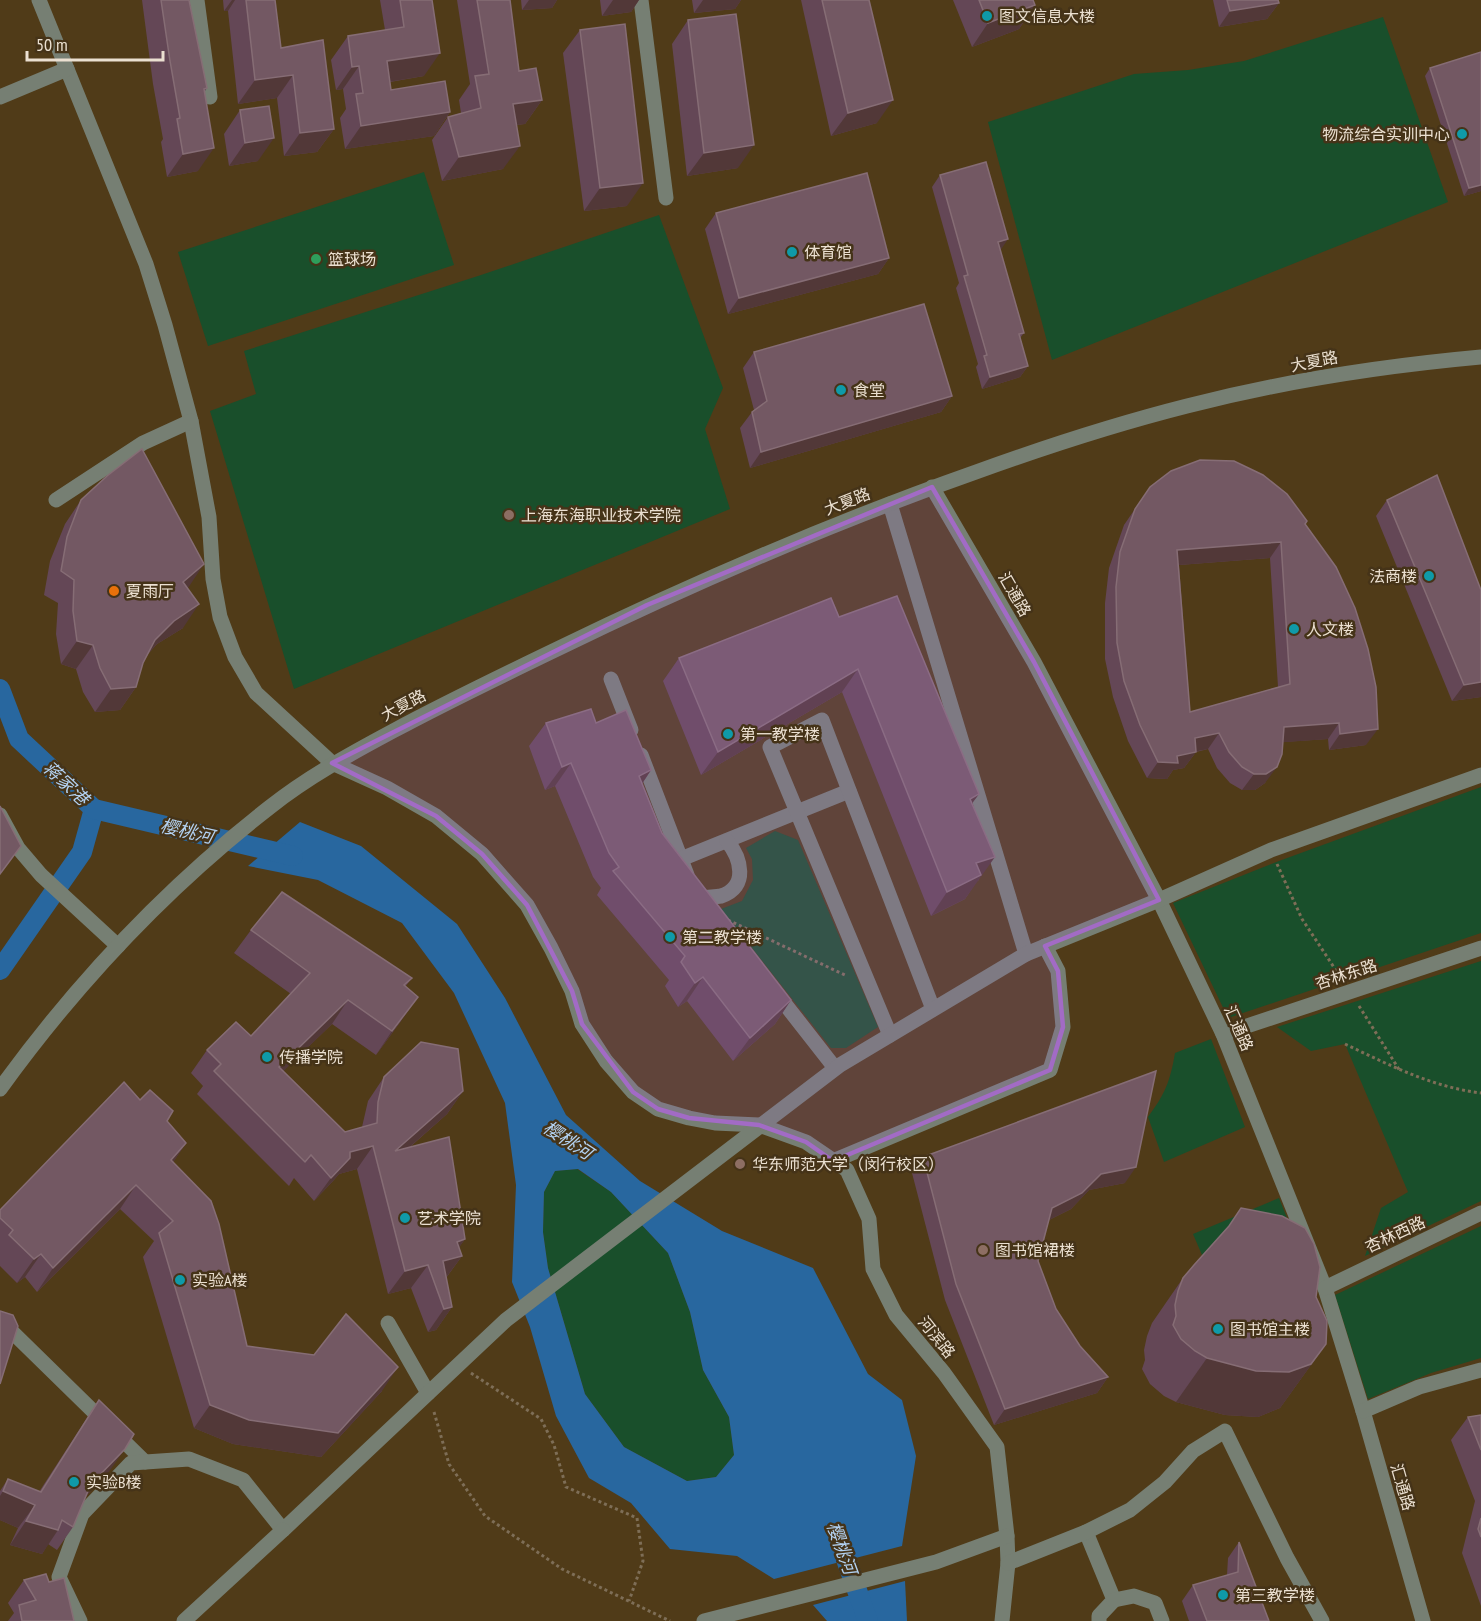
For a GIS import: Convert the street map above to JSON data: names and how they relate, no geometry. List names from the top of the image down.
{
  "streets": {
    "street": [
      "大夏路",
      "汇通路",
      "杏林东路",
      "杏林西路",
      "河滨路"
    ]
  },
  "crossings": [
    ["大夏路", "汇通路"],
    ["大夏路", "河滨路"],
    ["汇通路", "杏林东路"],
    ["汇通路", "杏林西路"]
  ],
  "water": ["蒋家港", "樱桃河"],
  "places": [
    "图文信息大楼",
    "物流综合实训中心",
    "体育馆",
    "篮球场",
    "食堂",
    "上海东海职业技术学院",
    "法商楼",
    "夏雨厅",
    "人文楼",
    "第一教学楼",
    "第二教学楼",
    "传播学院",
    "华东师范大学（闵行校区）",
    "艺术学院",
    "图书馆裙楼",
    "实验A楼",
    "图书馆主楼",
    "实验B楼",
    "第三教学楼"
  ],
  "scale_bar": "50 m"
}
